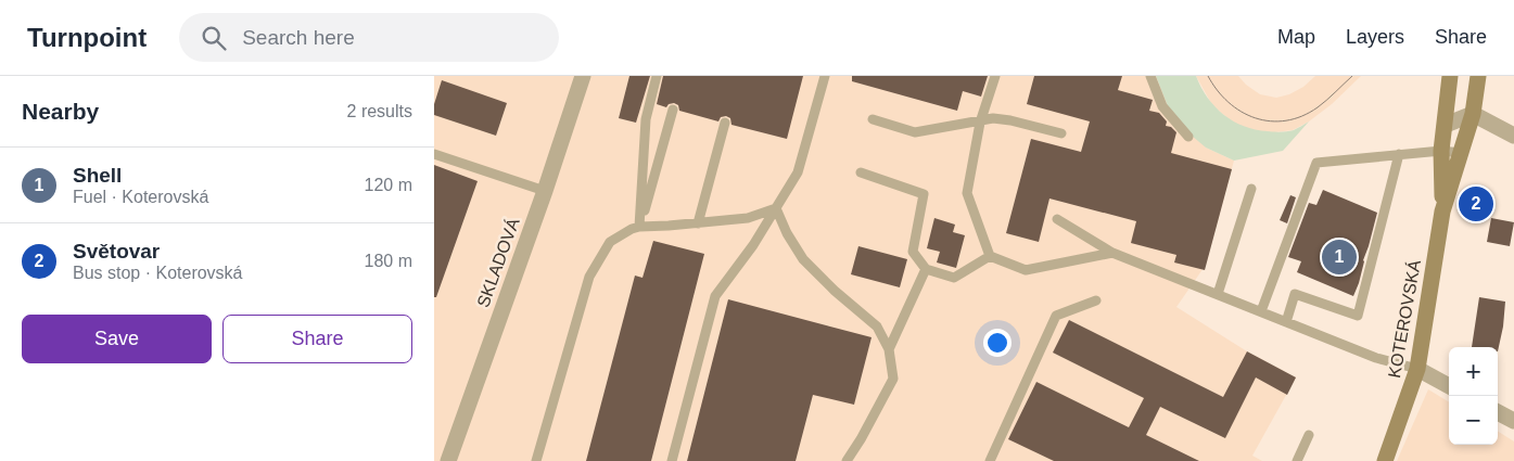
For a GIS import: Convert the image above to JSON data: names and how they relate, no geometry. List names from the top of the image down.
{
  "streets": {
    "street": ["SKLADOVÁ", "KOTEROVSKÁ"]
  },
  "page": {
    "header": "Turnpoint",
    "search": "Search here",
    "nav": ["Map", "Layers", "Share"],
    "heading": ["Nearby", "2 results"],
    "list": [
      {
        "mark": "1",
        "name": "Shell",
        "note": "Fuel · Koterovská",
        "value": "120 m"
      },
      {
        "mark": "2",
        "name": "Světovar",
        "note": "Bus stop · Koterovská",
        "value": "180 m"
      }
    ],
    "pins": ["2", "1"],
    "buttons": ["Save", "Share"],
    "map_buttons": ["+", "−"]
  }
}
